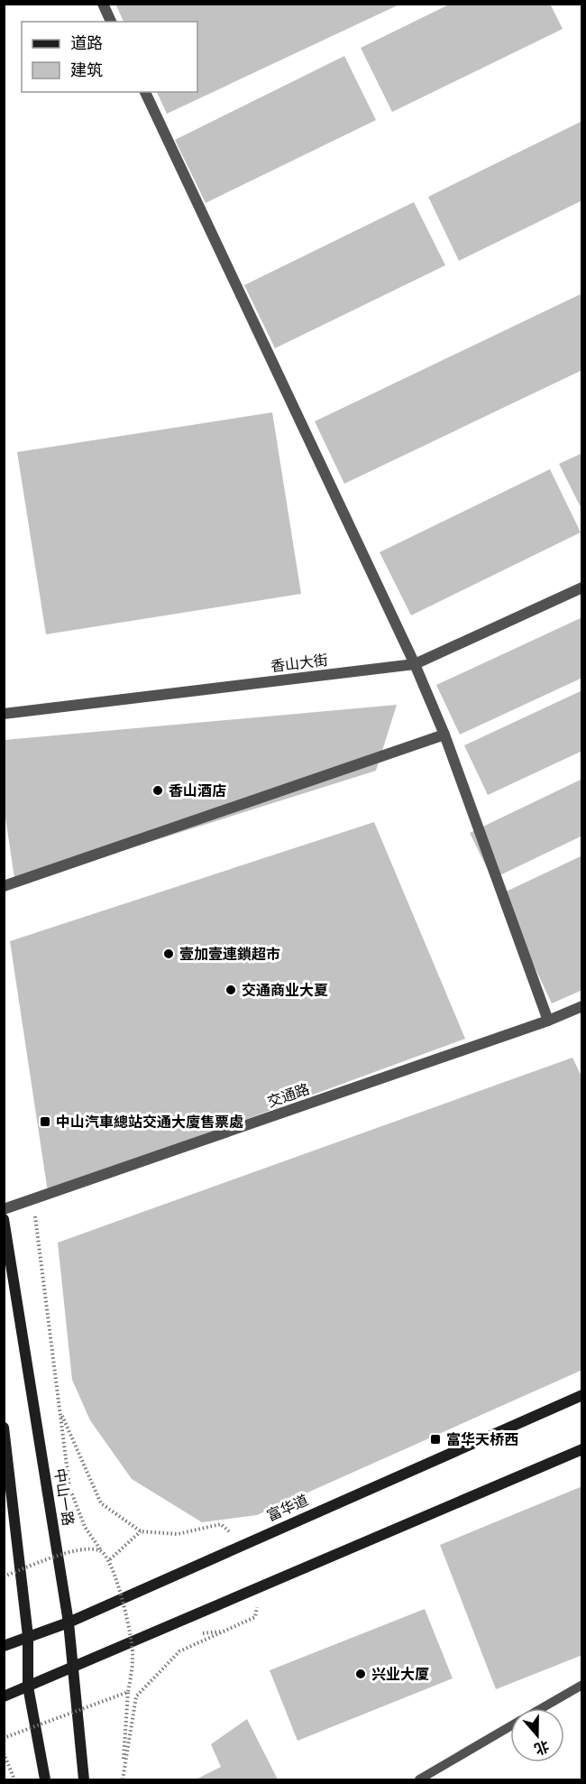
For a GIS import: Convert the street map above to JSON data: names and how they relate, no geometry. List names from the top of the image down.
{
  "streets": {
    "main road": ["中山一路", "富华道"],
    "street": ["香山大街", "交通路"]
  },
  "crossings": [
    ["中山一路", "富华道"]
  ],
  "places": {
    "other": [
      "香山酒店",
      "壹加壹連鎖超市",
      "交通商业大夏",
      "兴业大厦"
    ],
    "transit": ["中山汽車總站交通大廈售票處", "富华天桥西"]
  },
  "legend": ["道路", "建筑"],
  "north": "bottom"
}
